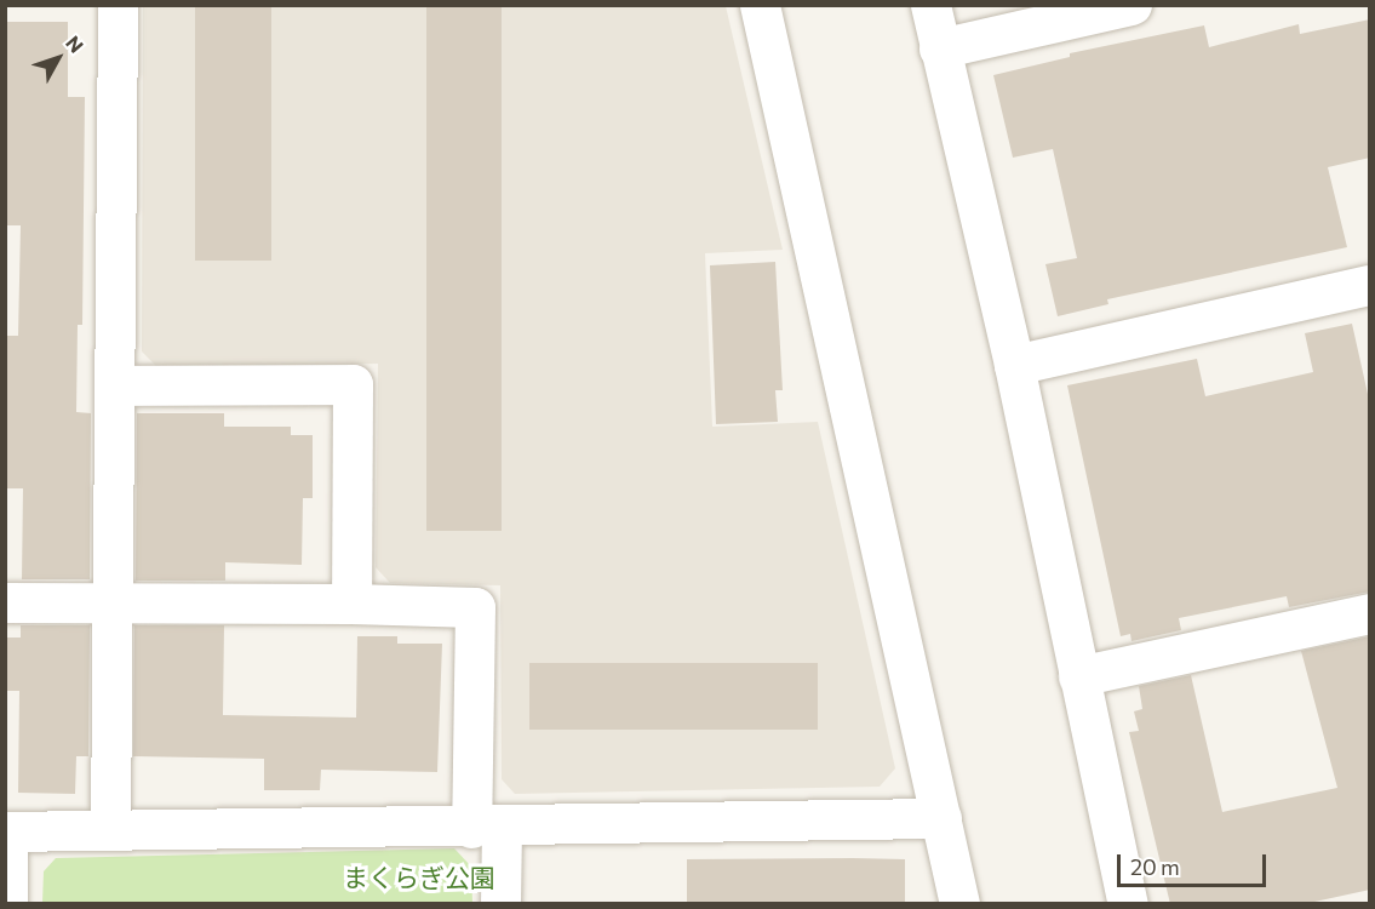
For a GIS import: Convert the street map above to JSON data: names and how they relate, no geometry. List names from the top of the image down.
{
  "parks": ["まくらぎ公園"],
  "scale_bar": "20 m",
  "north": "top right"
}
